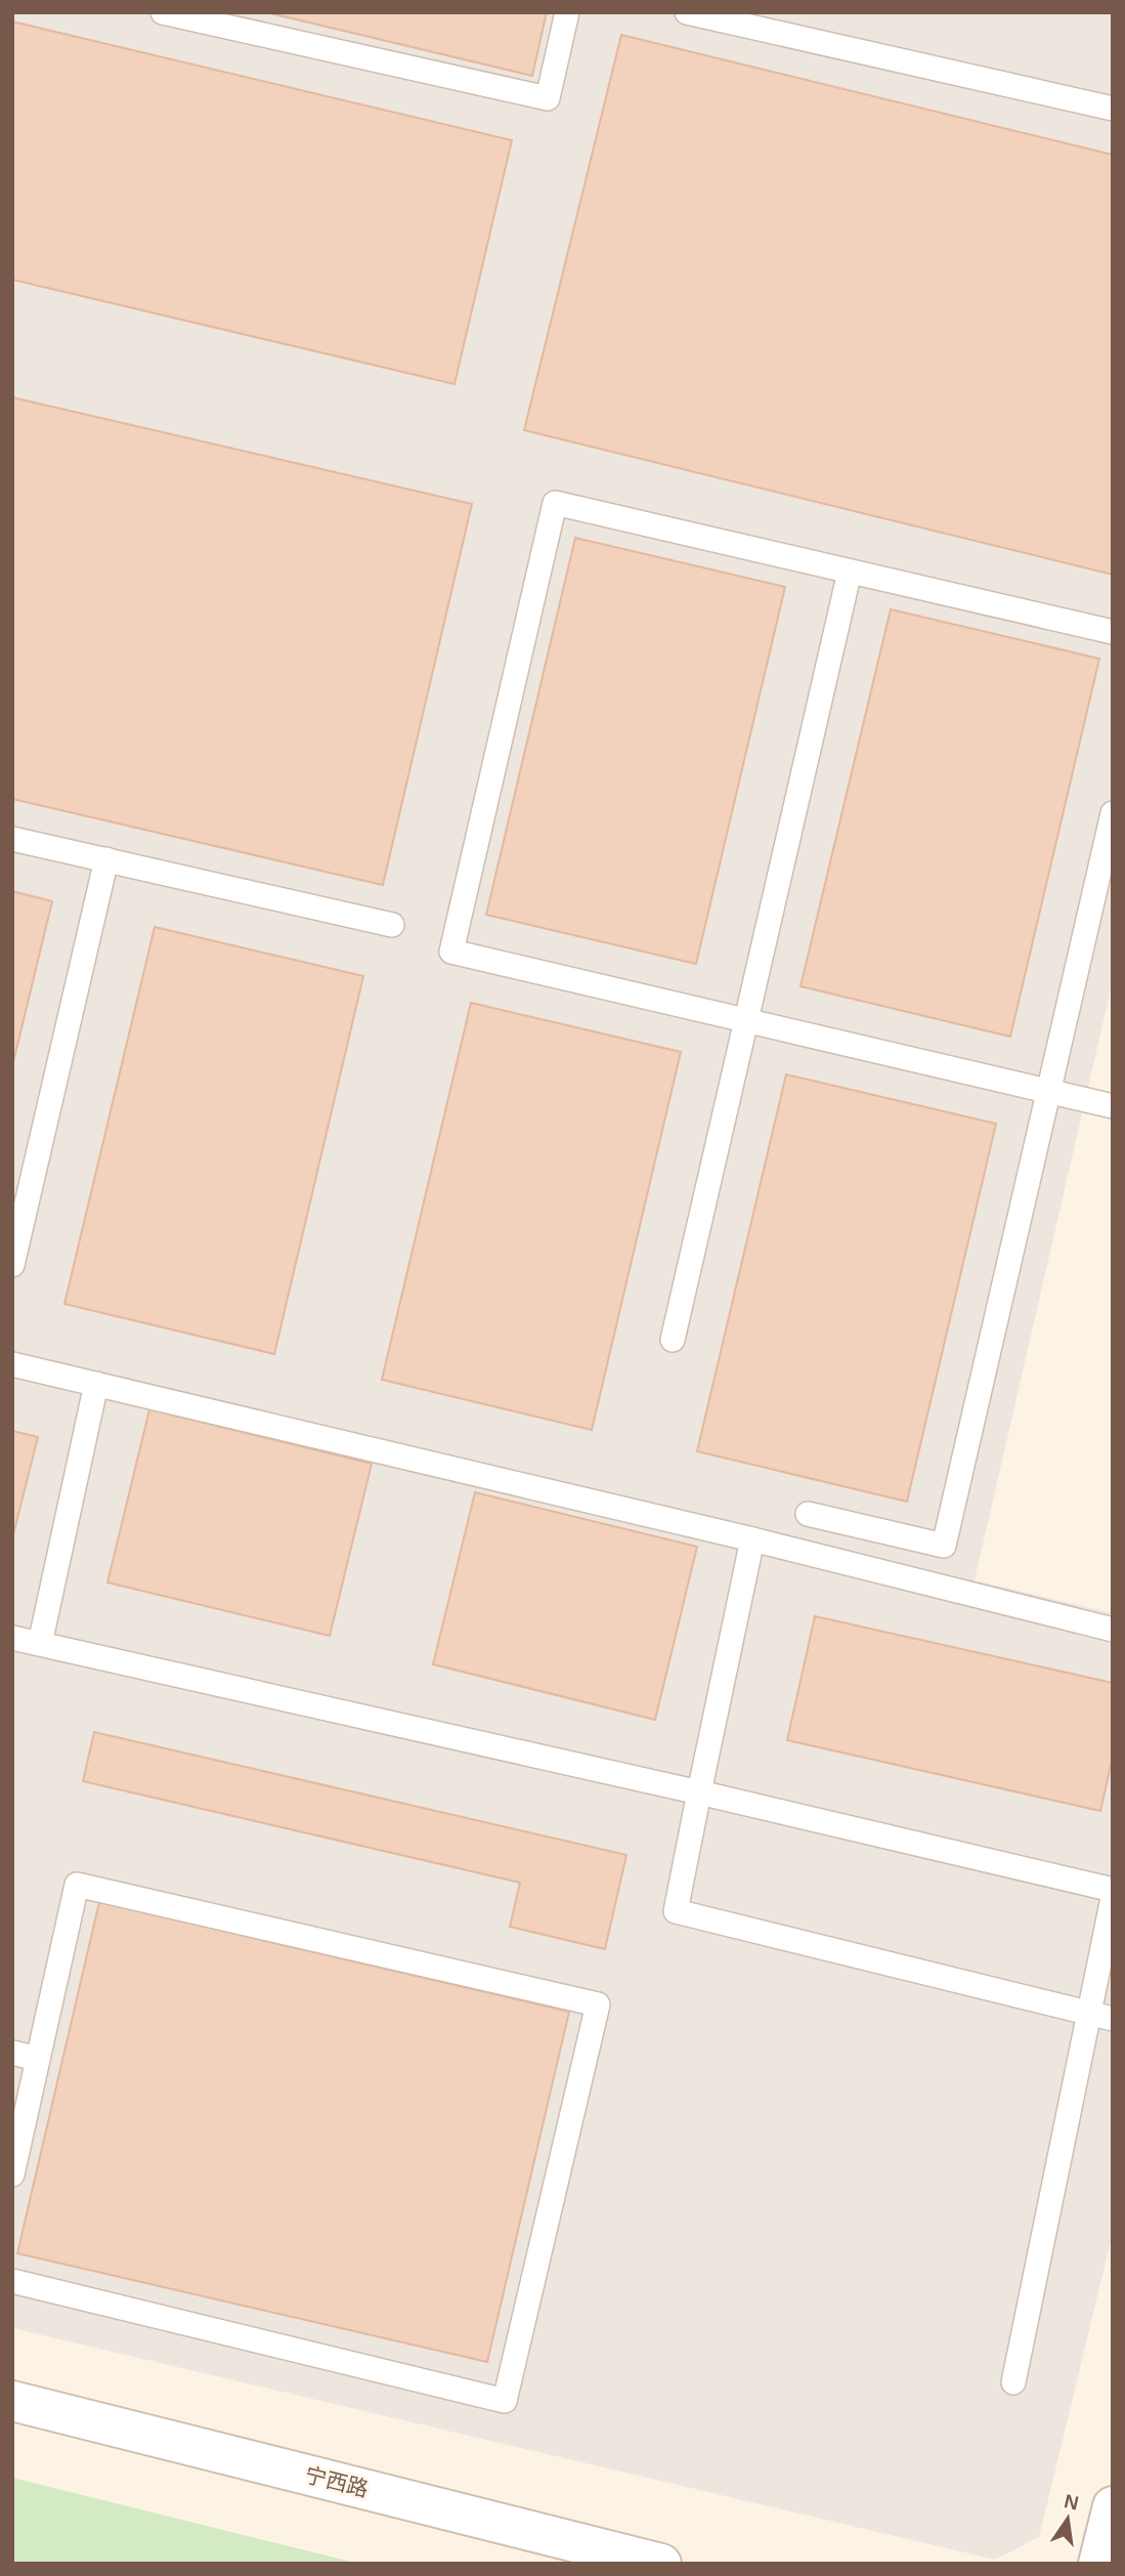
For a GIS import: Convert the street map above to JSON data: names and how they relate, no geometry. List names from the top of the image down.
{
  "streets": {
    "main road": ["宁西路"]
  },
  "north": "top"
}
